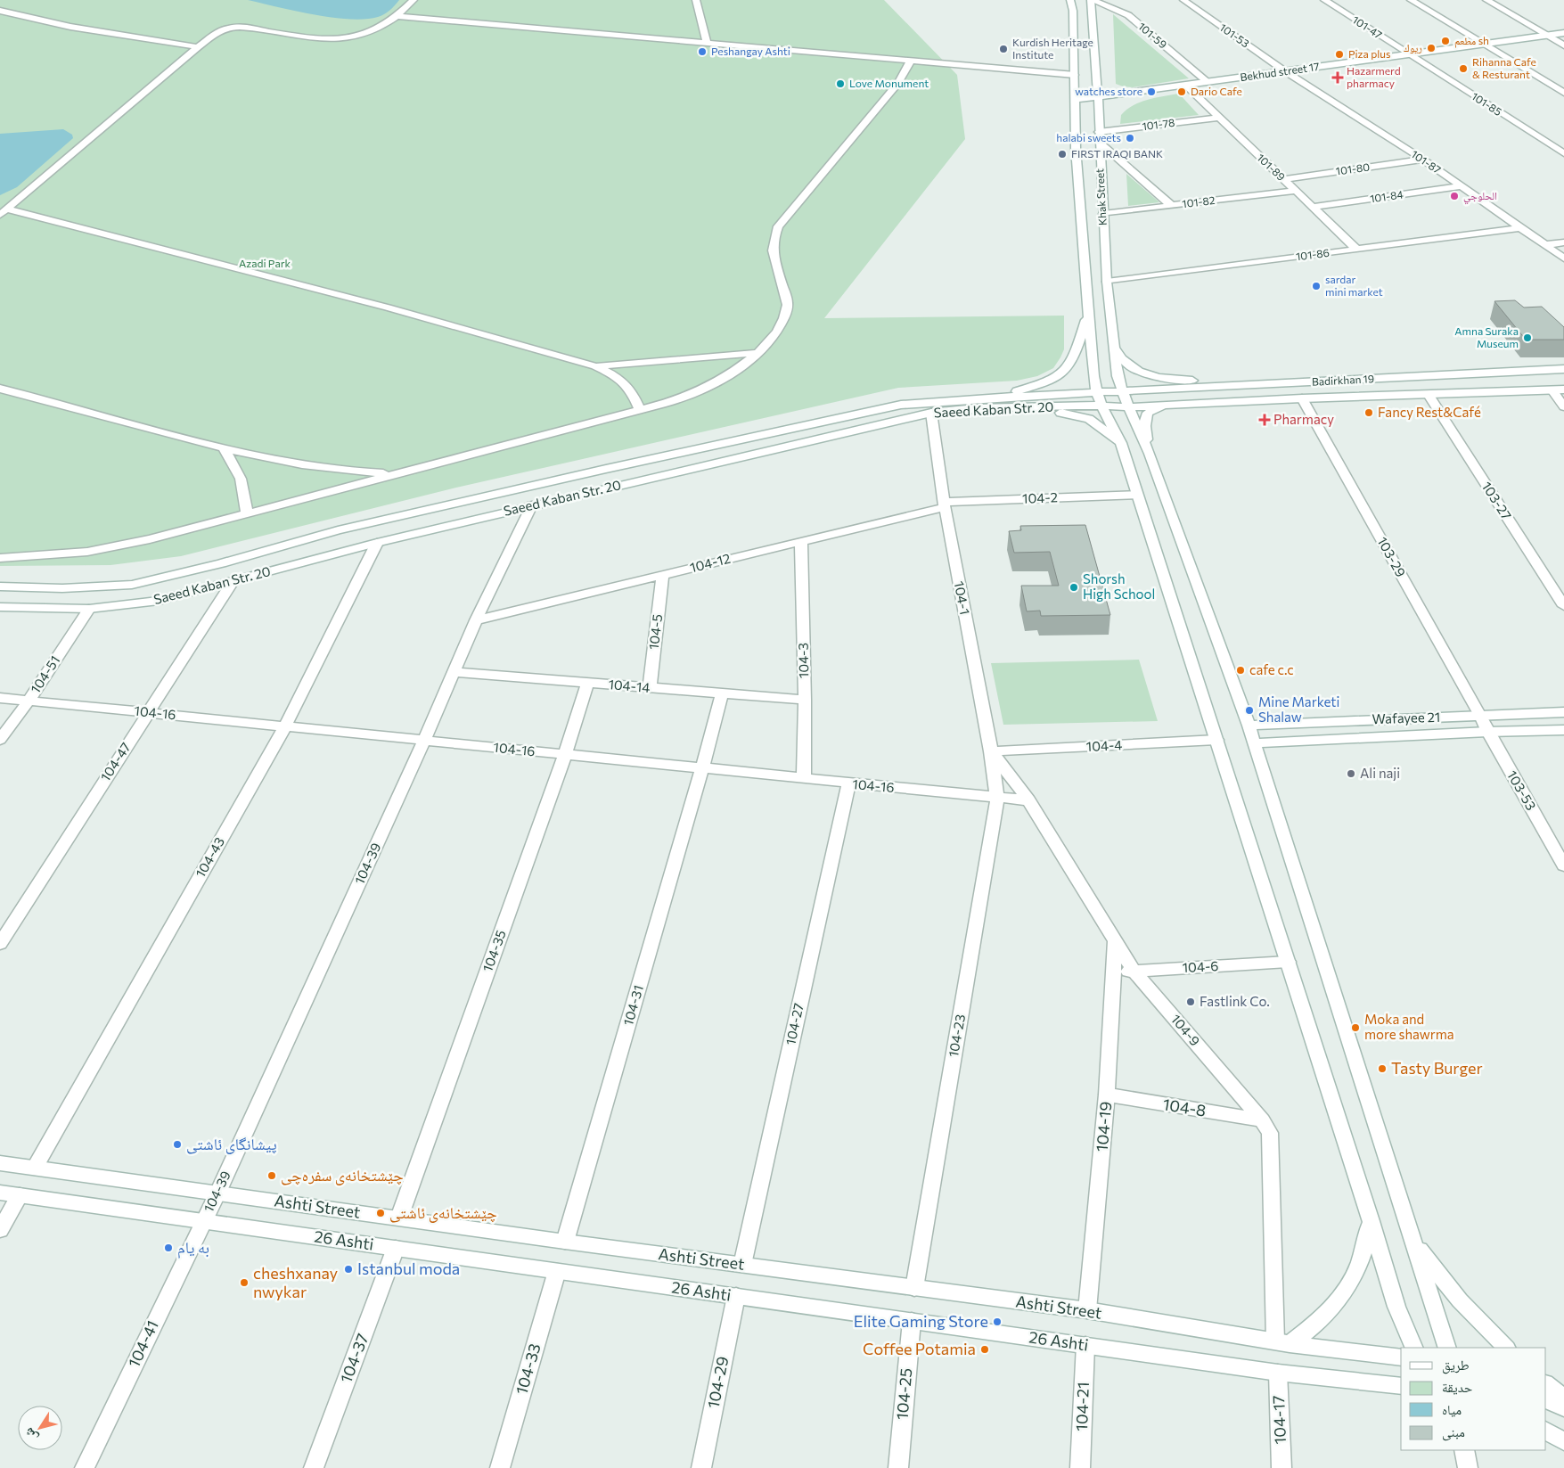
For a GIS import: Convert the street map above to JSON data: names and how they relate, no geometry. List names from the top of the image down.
{
  "streets": {
    "street": [
      "101-47",
      "101-59",
      "101-53",
      "Bekhud street 17",
      "101-85",
      "101-78",
      "101-87",
      "101-89",
      "101-80",
      "Khak Street",
      "101-84",
      "101-82",
      "101-86",
      "Badirkhan 19",
      "Saeed Kaban Str. 20",
      "104-2",
      "103-27",
      "103-29",
      "104-12",
      "104-1",
      "104-5",
      "104-3",
      "104-51",
      "104-14",
      "104-16",
      "Wafayee 21",
      "104-4",
      "104-47",
      "103-53",
      "104-43",
      "104-39",
      "104-35",
      "104-6",
      "104-31",
      "104-27",
      "104-9",
      "104-23",
      "104-8",
      "104-19",
      "Ashti Street",
      "26 Ashti",
      "104-41",
      "104-37",
      "104-33",
      "104-29",
      "104-25",
      "104-21",
      "104-17"
    ]
  },
  "crossings": [
    ["101-47", "Bekhud street 17"],
    ["101-47", "101-85"],
    ["101-59", "Bekhud street 17"],
    ["101-59", "Khak Street"],
    ["101-53", "Bekhud street 17"],
    ["101-53", "101-87"],
    ["Bekhud street 17", "101-85"],
    ["Bekhud street 17", "101-87"],
    ["Bekhud street 17", "101-89"],
    ["Bekhud street 17", "Khak Street"],
    ["101-78", "101-89"],
    ["101-78", "Khak Street"],
    ["101-87", "101-80"],
    ["101-87", "101-84"],
    ["101-87", "101-86"],
    ["101-89", "101-80"],
    ["101-89", "101-84"],
    ["101-89", "101-82"],
    ["101-89", "101-86"],
    ["Khak Street", "101-82"],
    ["Khak Street", "101-86"],
    ["Khak Street", "Badirkhan 19"],
    ["Khak Street", "Saeed Kaban Str. 20"],
    ["Badirkhan 19", "Saeed Kaban Str. 20"],
    ["Badirkhan 19", "103-27"],
    ["Badirkhan 19", "103-29"],
    ["Saeed Kaban Str. 20", "104-1"],
    ["Saeed Kaban Str. 20", "104-51"],
    ["Saeed Kaban Str. 20", "104-47"],
    ["Saeed Kaban Str. 20", "104-43"],
    ["Saeed Kaban Str. 20", "104-39"],
    ["104-2", "104-12"],
    ["104-2", "104-1"],
    ["103-29", "Wafayee 21"],
    ["103-29", "103-53"],
    ["104-12", "104-1"],
    ["104-12", "104-5"],
    ["104-12", "104-3"],
    ["104-12", "104-39"],
    ["104-1", "104-16"],
    ["104-1", "104-4"],
    ["104-1", "104-9"],
    ["104-1", "104-23"],
    ["104-5", "104-14"],
    ["104-3", "104-14"],
    ["104-3", "104-16"],
    ["104-51", "104-16"],
    ["104-14", "104-39"],
    ["104-14", "104-35"],
    ["104-14", "104-31"],
    ["104-16", "104-47"],
    ["104-16", "104-43"],
    ["104-16", "104-39"],
    ["104-16", "104-35"],
    ["104-16", "104-31"],
    ["104-16", "104-27"],
    ["104-16", "104-9"],
    ["104-16", "104-23"],
    ["Wafayee 21", "103-53"],
    ["104-4", "104-9"],
    ["104-43", "Ashti Street"],
    ["104-39", "Ashti Street"],
    ["104-39", "26 Ashti"],
    ["104-39", "104-41"],
    ["104-35", "Ashti Street"],
    ["104-6", "104-9"],
    ["104-6", "104-19"],
    ["104-31", "Ashti Street"],
    ["104-27", "Ashti Street"],
    ["104-9", "104-8"],
    ["104-9", "104-19"],
    ["104-9", "Ashti Street"],
    ["104-23", "Ashti Street"],
    ["104-8", "104-19"],
    ["104-19", "Ashti Street"],
    ["26 Ashti", "104-41"],
    ["26 Ashti", "104-37"],
    ["26 Ashti", "104-33"],
    ["26 Ashti", "104-29"],
    ["26 Ashti", "104-25"],
    ["26 Ashti", "104-21"],
    ["26 Ashti", "104-17"]
  ],
  "parks": ["Azadi Park"],
  "places": {
    "other": [
      "مطعم sh",
      "ريوك",
      "Kurdish Heritage Institute",
      "Peshangay Ashti",
      "Piza plus",
      "Rihanna Cafe & Resturant",
      "Love Monument",
      "watches store",
      "Dario Cafe",
      "halabi sweets",
      "FIRST IRAQI BANK",
      "الحلوجي",
      "sardar mini market",
      "Amna Suraka Museum",
      "Fancy Rest&Café",
      "Shorsh High School",
      "cafe c.c",
      "Mine Marketi Shalaw",
      "Ali naji",
      "Fastlink Co.",
      "Moka and more shawrma",
      "Tasty Burger",
      "پیشانگای ئاشتی",
      "چێشتخانەی سفرەچی",
      "چێشتخانەی ئاشتی",
      "به يام",
      "Istanbul moda",
      "cheshxanay nwykar",
      "Elite Gaming Store",
      "Coffee Potamia"
    ],
    "health": ["Hazarmerd pharmacy", "Pharmacy"]
  },
  "legend": [
    "طريق",
    "حديقة",
    "مياه",
    "مبنى"
  ],
  "north": "bottom left"
}
